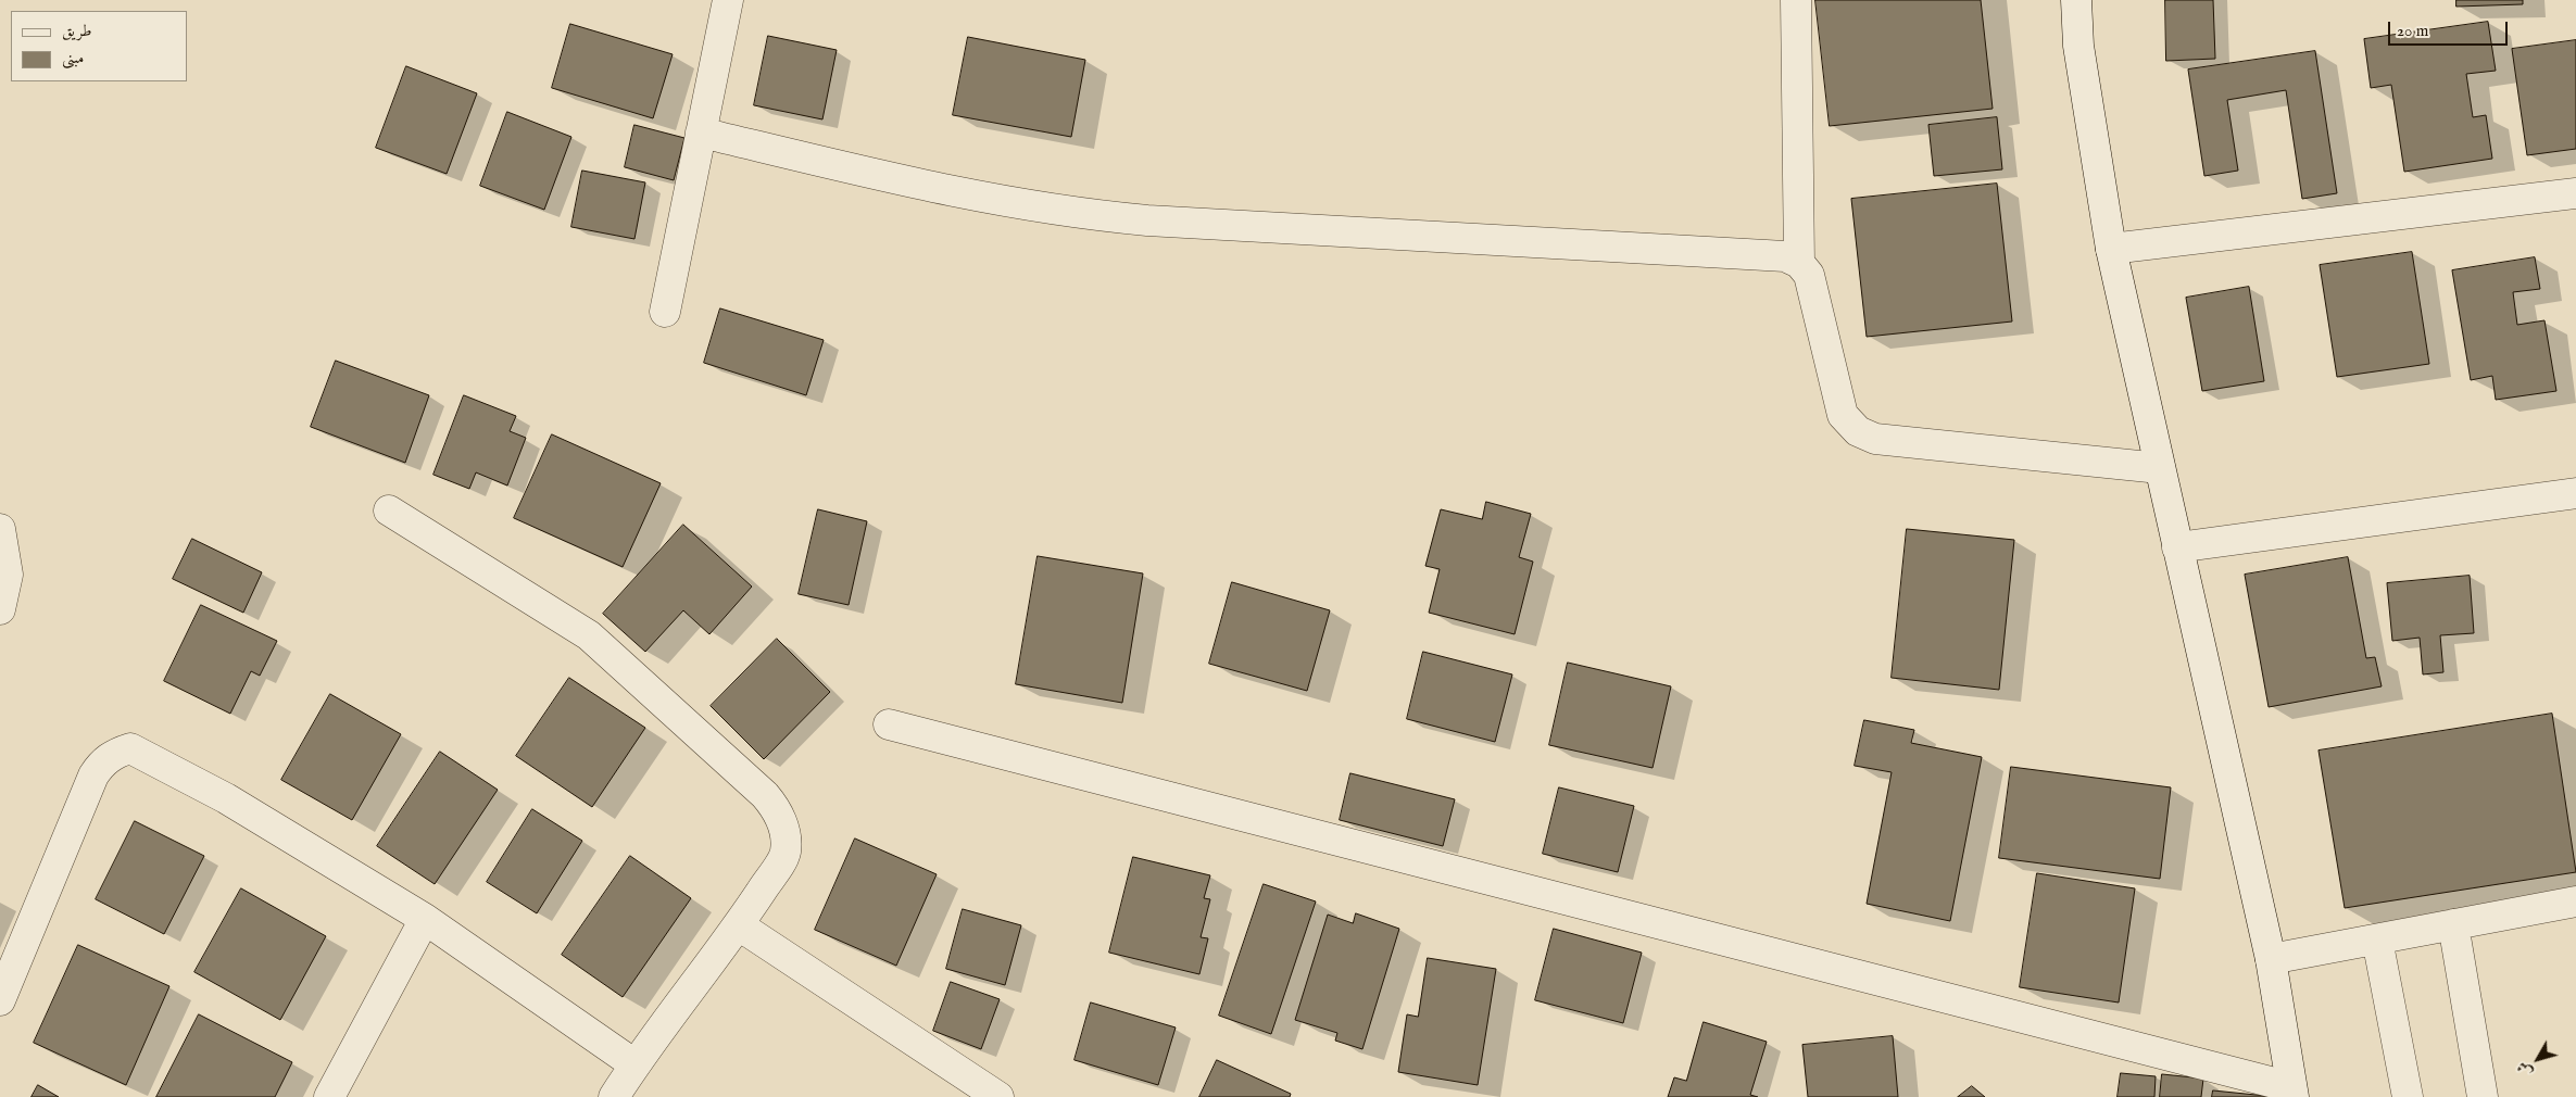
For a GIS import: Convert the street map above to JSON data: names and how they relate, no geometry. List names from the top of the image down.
{
  "legend": ["طريق", "مبنى"],
  "scale_bar": "20 m",
  "north": "bottom left"
}
